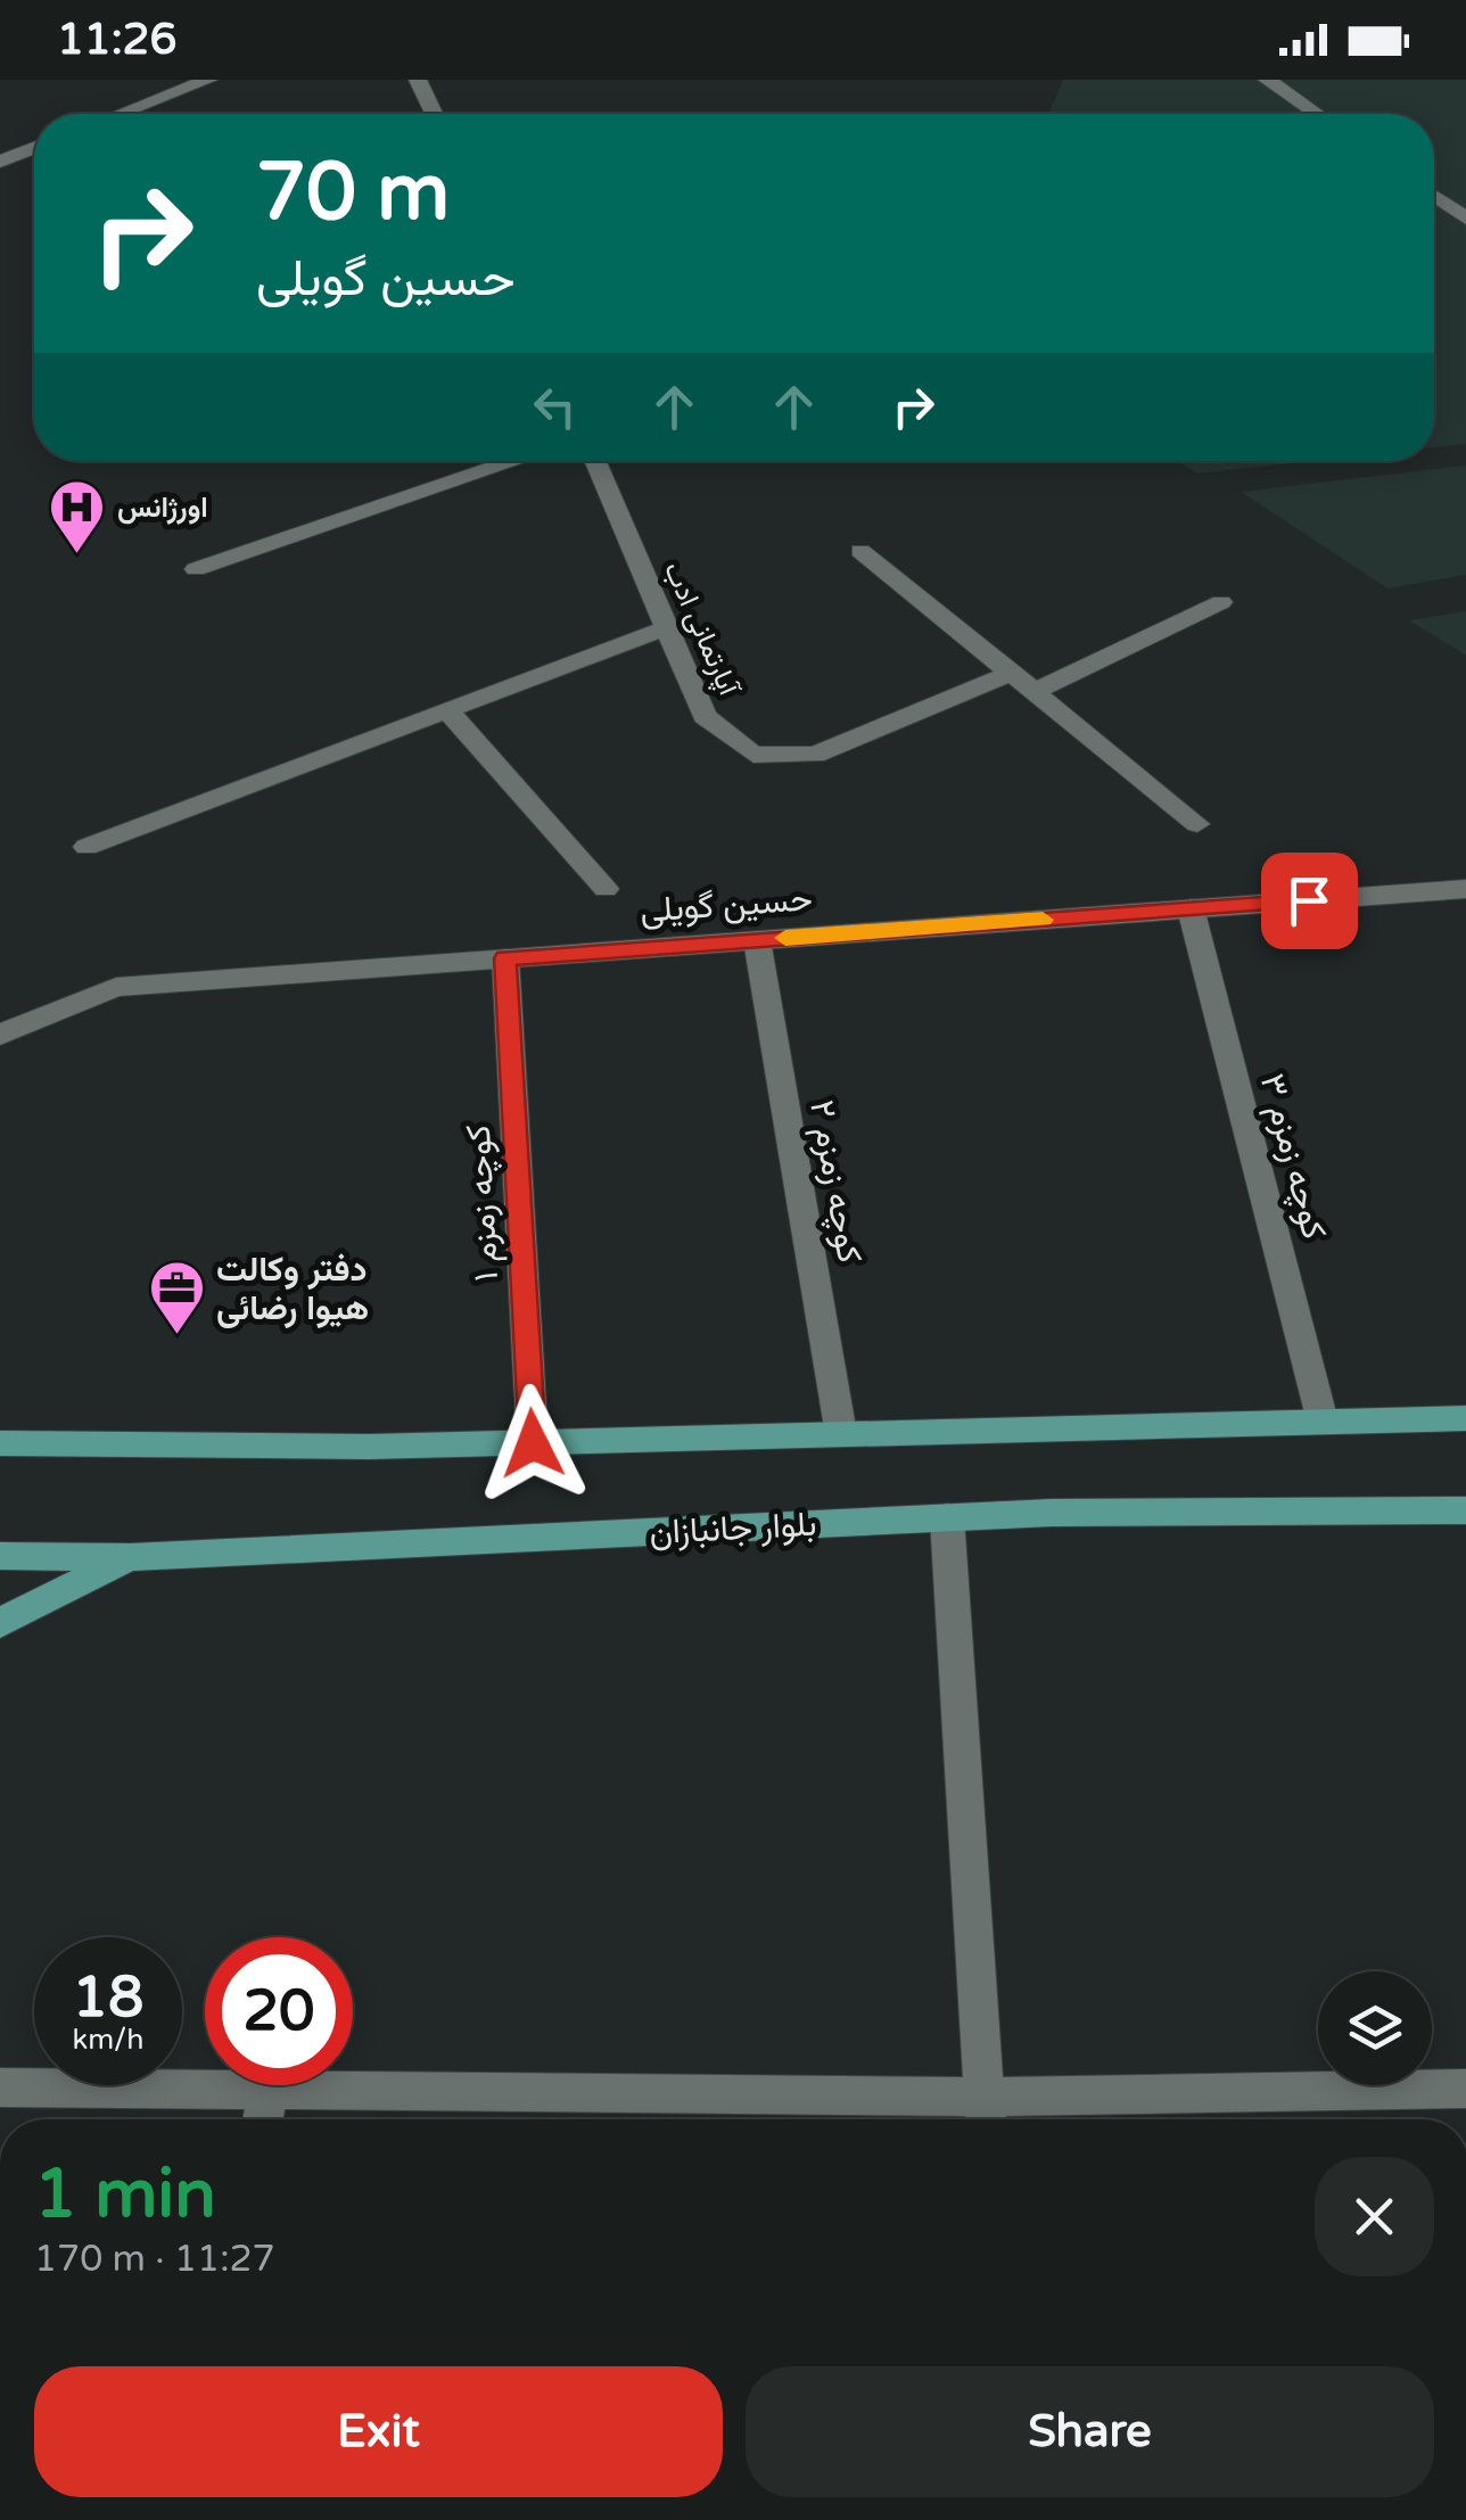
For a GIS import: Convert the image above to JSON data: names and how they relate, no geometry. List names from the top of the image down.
{
  "streets": {
    "main road": ["بلوار جانبازان"],
    "street": [
      "آپارتمانی ادب",
      "حسین گویلی",
      "کوچه زمزم ۳",
      "کوچه زمزم ۲",
      "کوچه زمزم ۱"
    ]
  },
  "crossings": [
    ["حسین گویلی", "کوچه زمزم ۳"],
    ["حسین گویلی", "کوچه زمزم ۲"],
    ["حسین گویلی", "کوچه زمزم ۱"]
  ],
  "places": {
    "hospital": ["اورژانس"],
    "office": ["دفتر وکالت هیوا رضائی"]
  },
  "page": {
    "status": "11:26",
    "turn": ["70 m", "حسین گویلی"],
    "speed": "18 km/h",
    "limit": "20",
    "heading": ["1 min", "170 m · 11:27"],
    "buttons": ["Exit", "Share"]
  }
}
